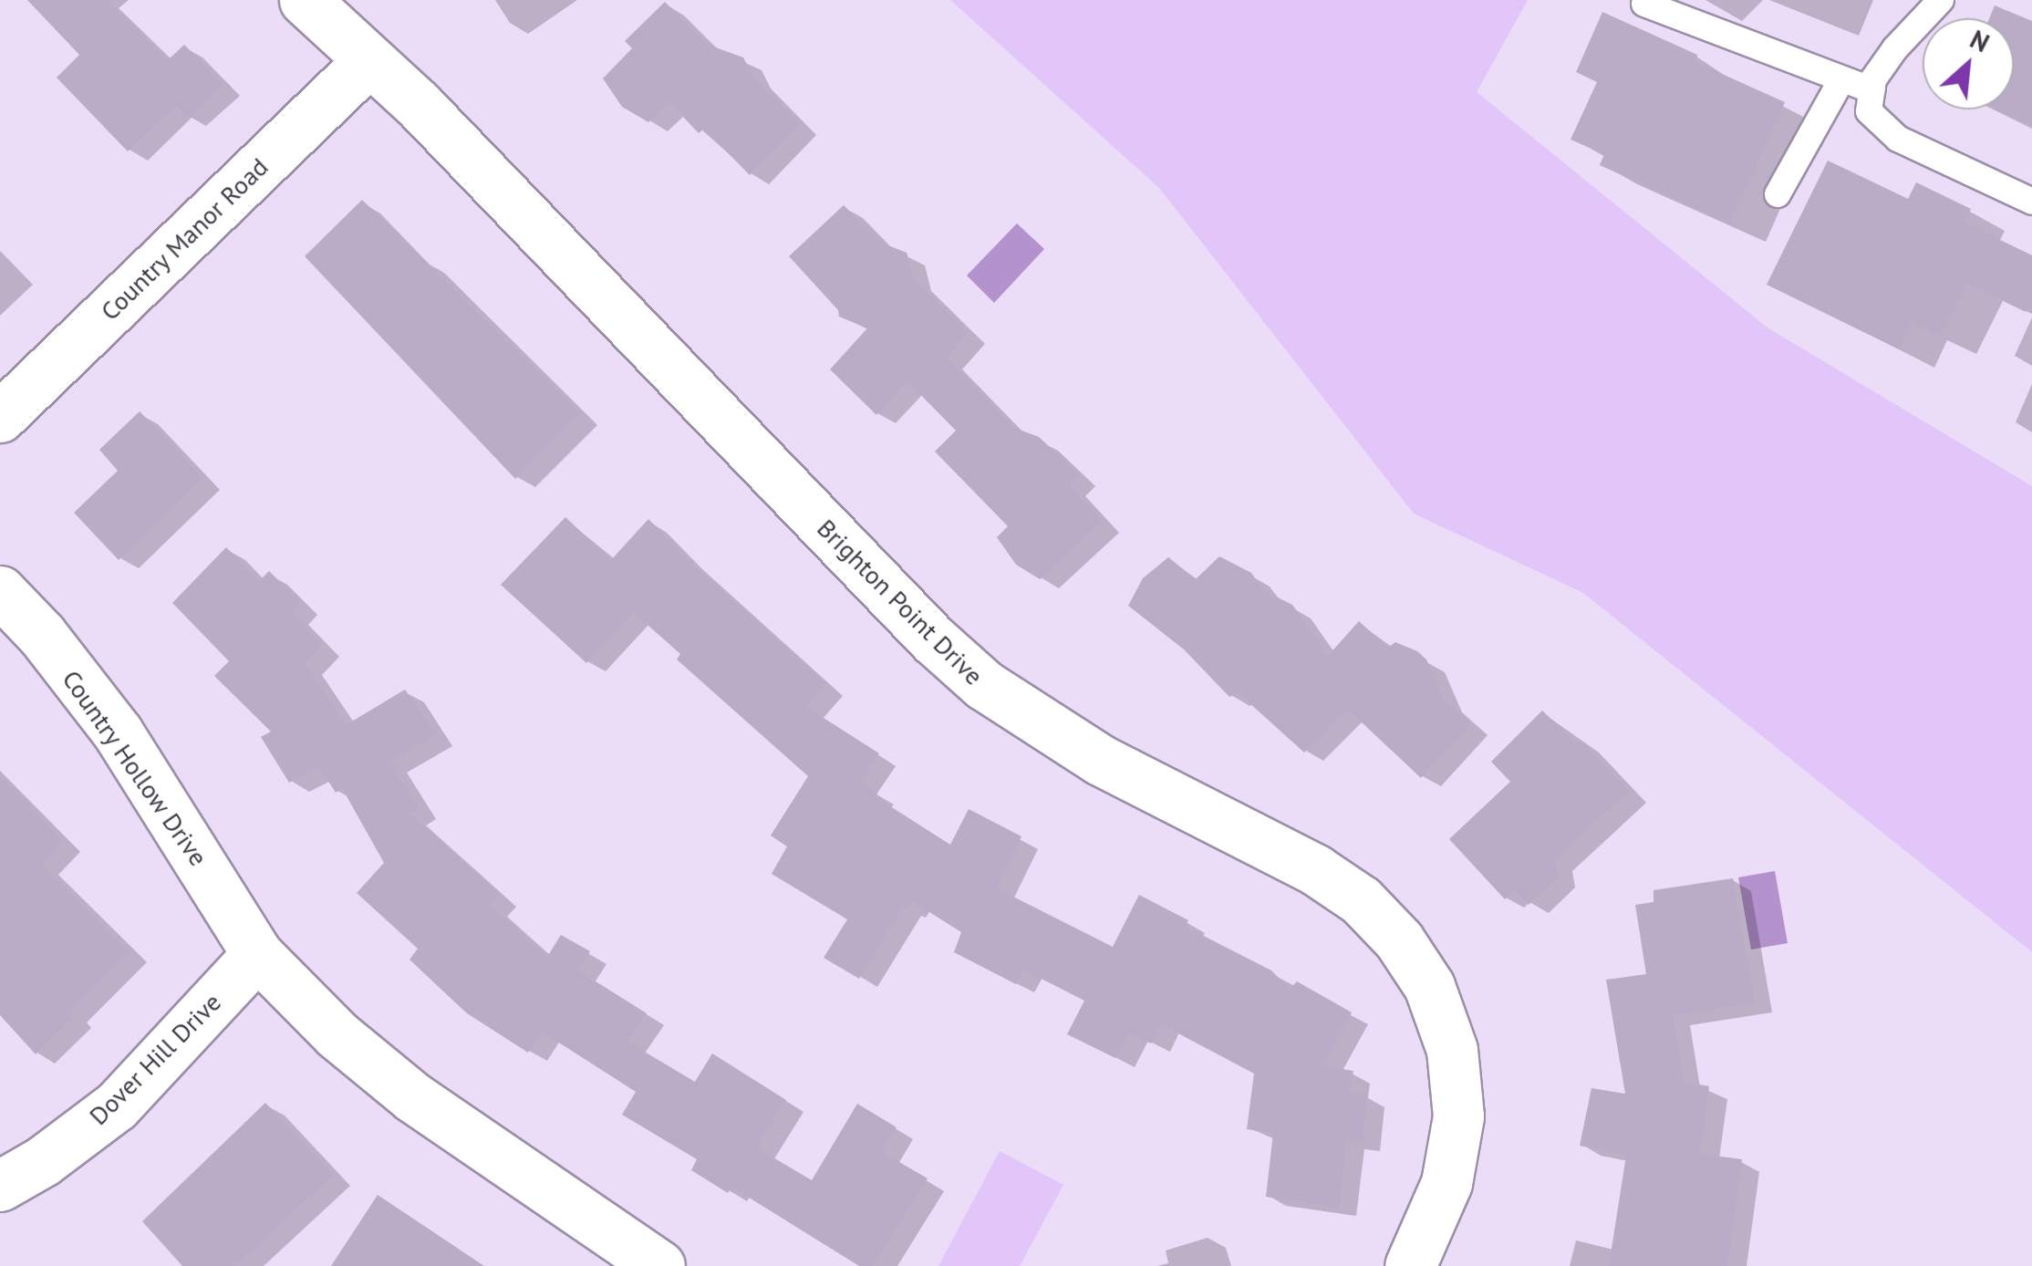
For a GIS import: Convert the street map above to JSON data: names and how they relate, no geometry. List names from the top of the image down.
{
  "streets": {
    "street": [
      "Country Manor Road",
      "Brighton Point Drive",
      "Country Hollow Drive",
      "Dover Hill Drive"
    ]
  },
  "crossings": [
    ["Country Manor Road", "Brighton Point Drive"],
    ["Country Hollow Drive", "Dover Hill Drive"]
  ],
  "north": "top right"
}
